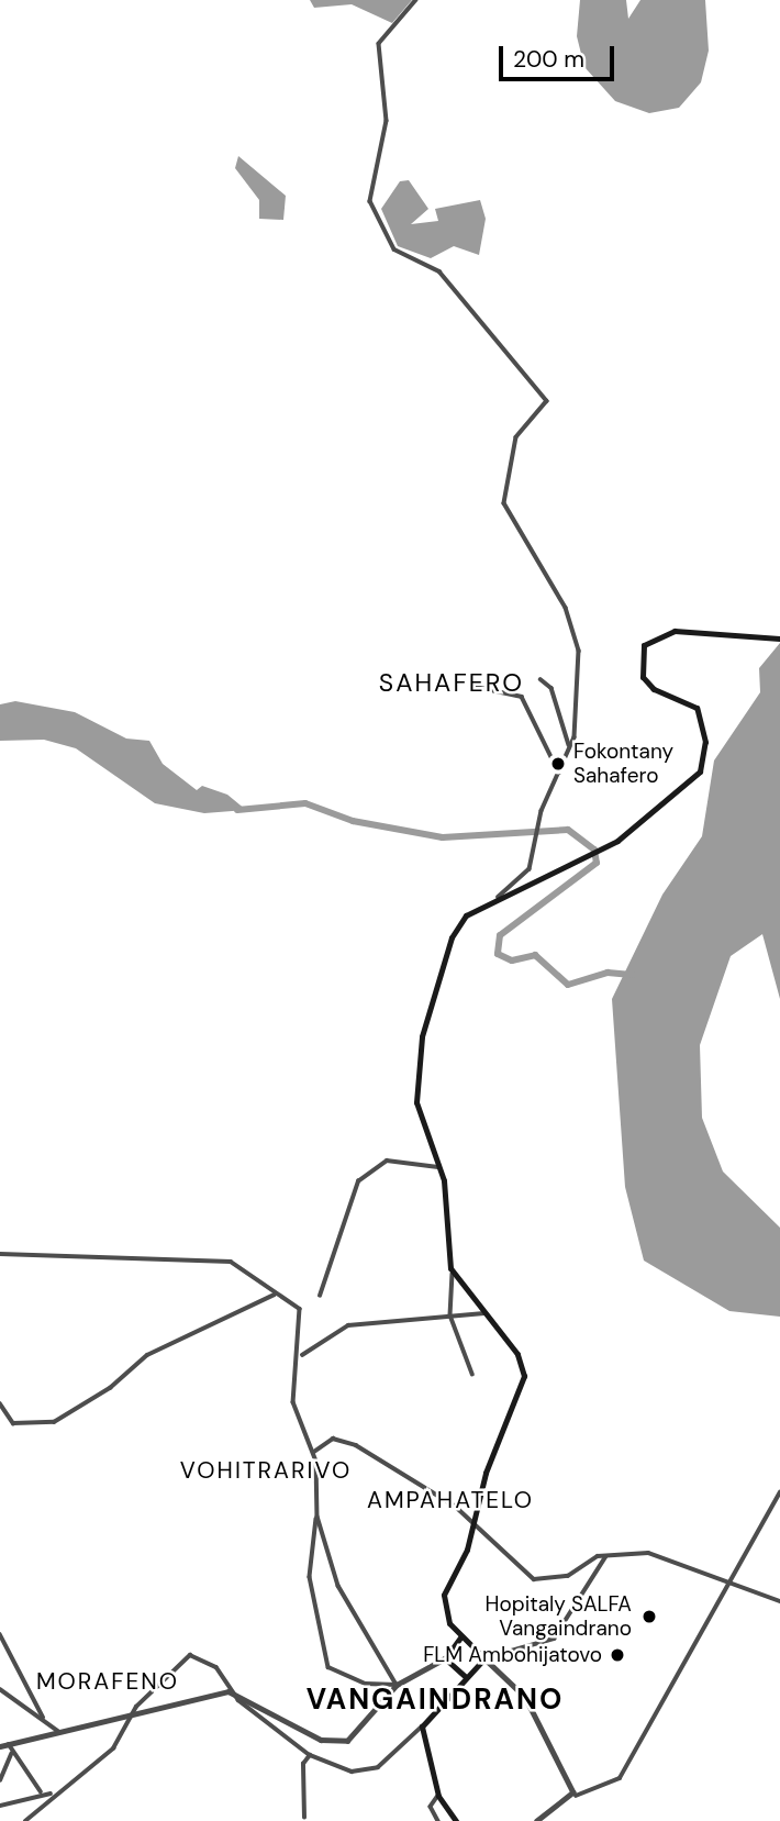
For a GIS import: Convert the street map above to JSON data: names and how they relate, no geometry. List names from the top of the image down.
{
  "districts": [
    "SAHAFERO",
    "VOHITRARIVO",
    "AMPAHATELO",
    "MORAFENO",
    "VANGAINDRANO"
  ],
  "places": ["Fokontany Sahafero", "Hopitaly SALFA Vangaindrano", "FLM Ambohijatovo"],
  "scale_bar": "200 m"
}
